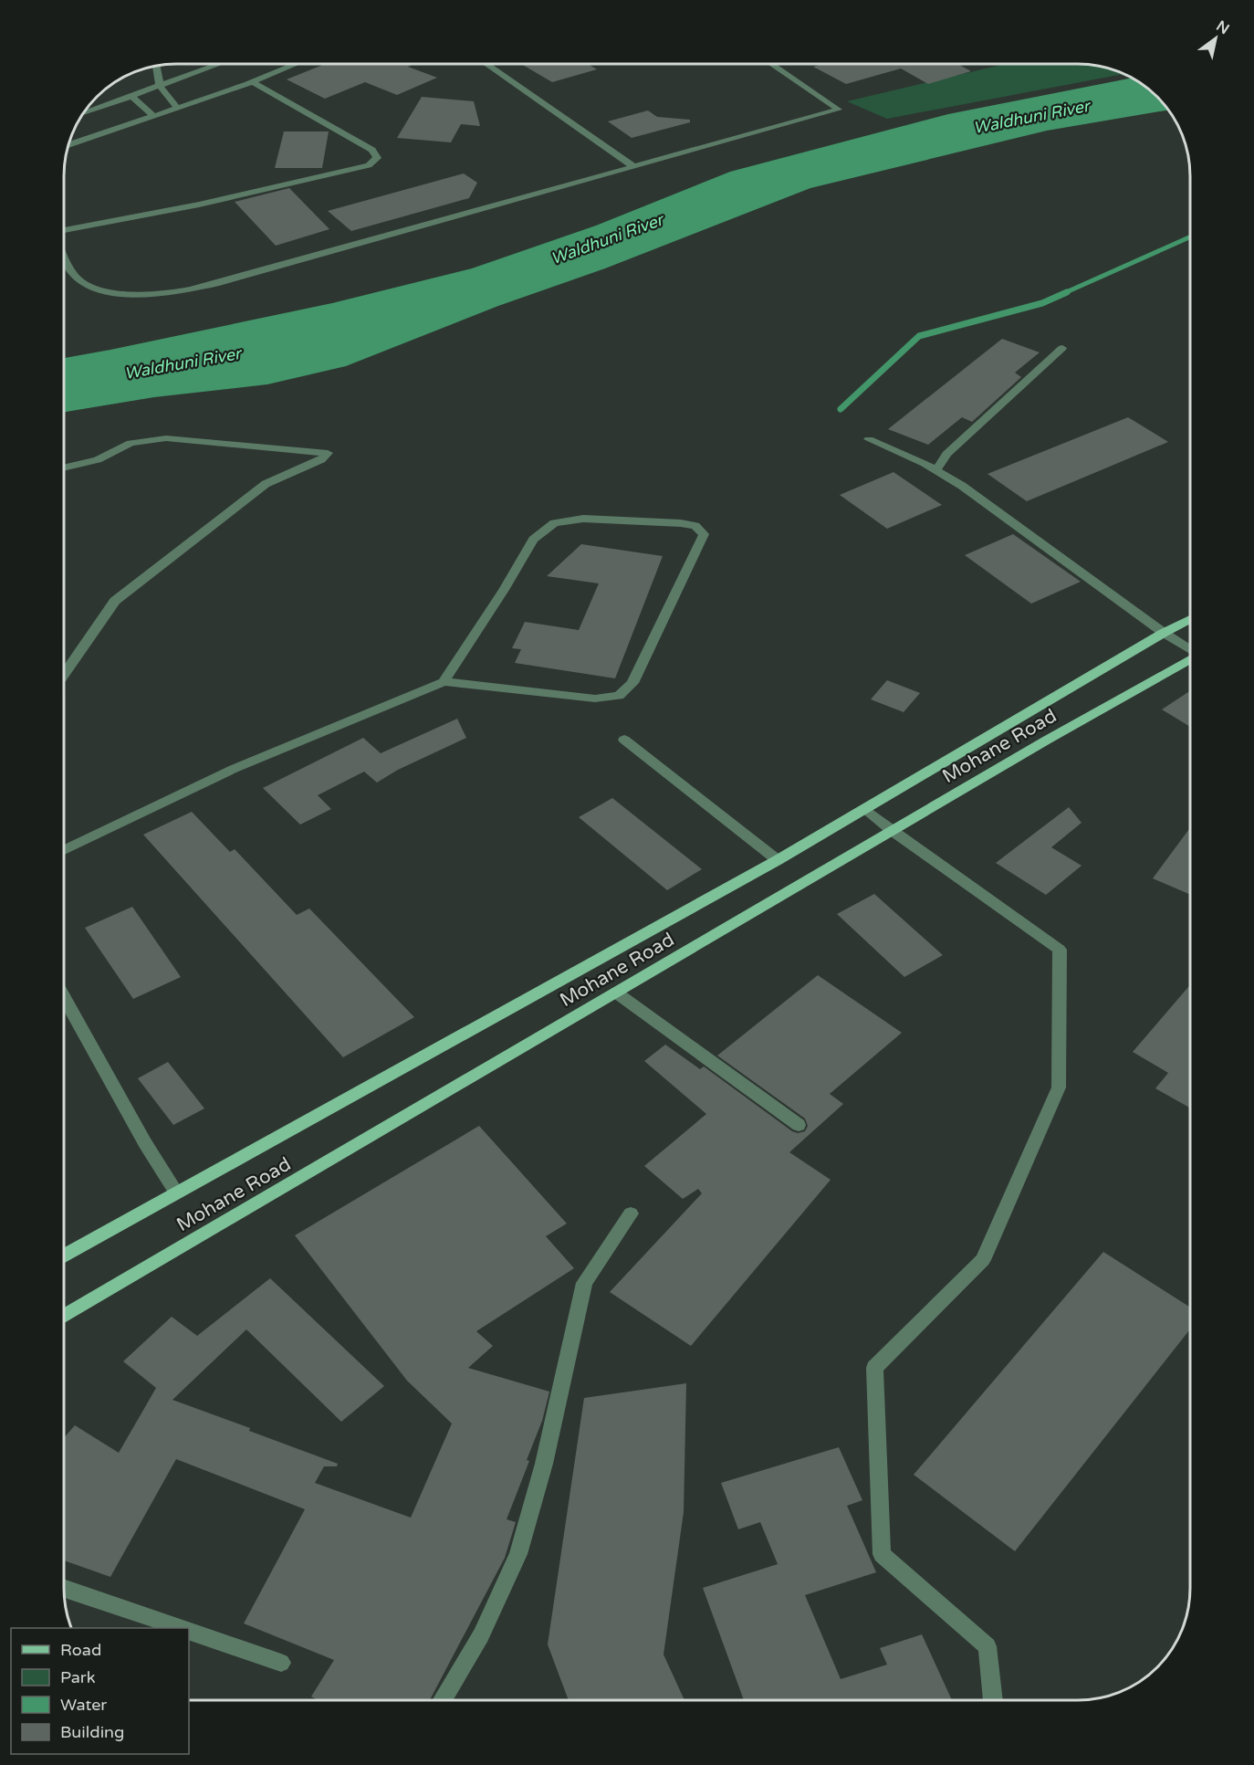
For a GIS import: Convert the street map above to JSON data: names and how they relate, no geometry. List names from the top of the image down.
{
  "streets": {
    "main road": ["Mohane Road"]
  },
  "water": ["Waldhuni River"],
  "legend": [
    "Road",
    "Park",
    "Water",
    "Building"
  ],
  "north": "top right"
}
